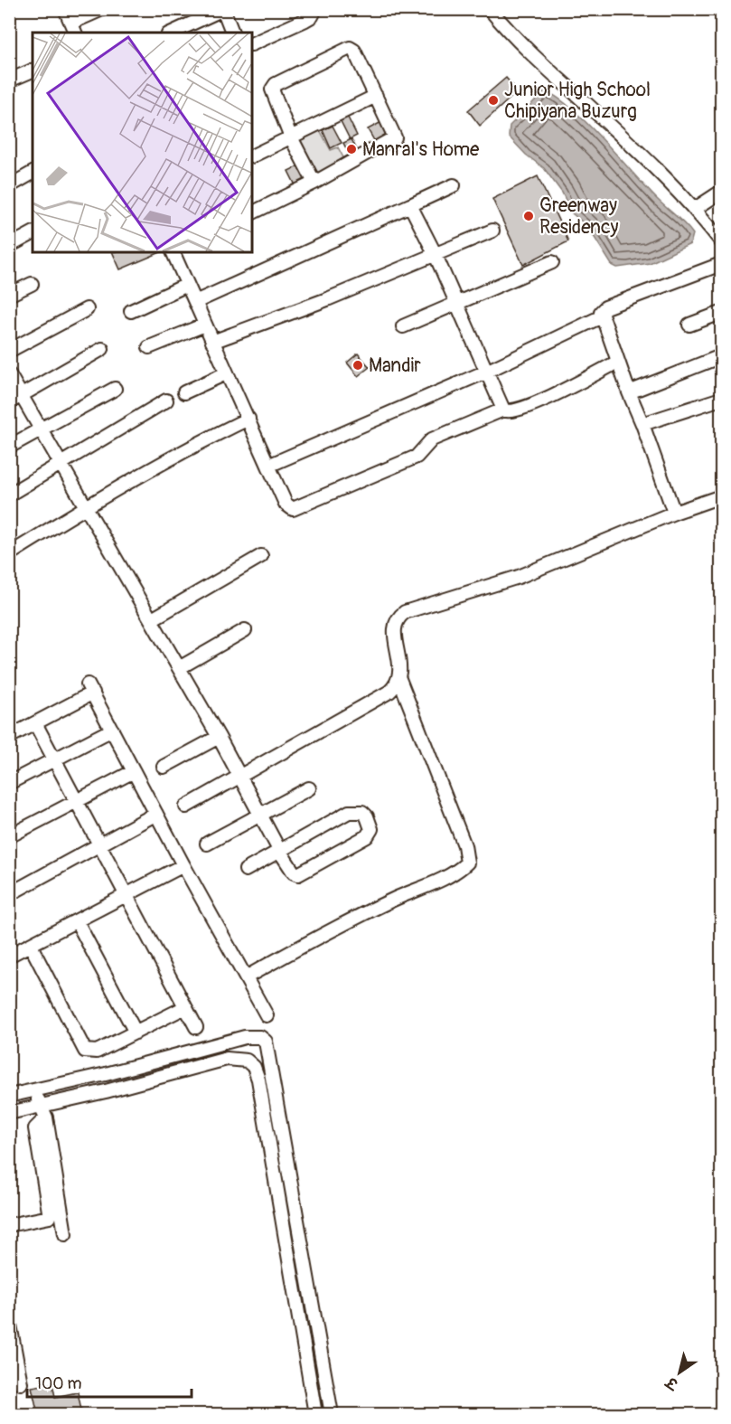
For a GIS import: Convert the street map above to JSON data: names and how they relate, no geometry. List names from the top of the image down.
{
  "places": [
    "Junior High School Chipiyana Buzurg",
    "Manral's Home",
    "Greenway Residency",
    "Mandir"
  ],
  "scale_bar": "100 m",
  "north": "bottom left"
}
